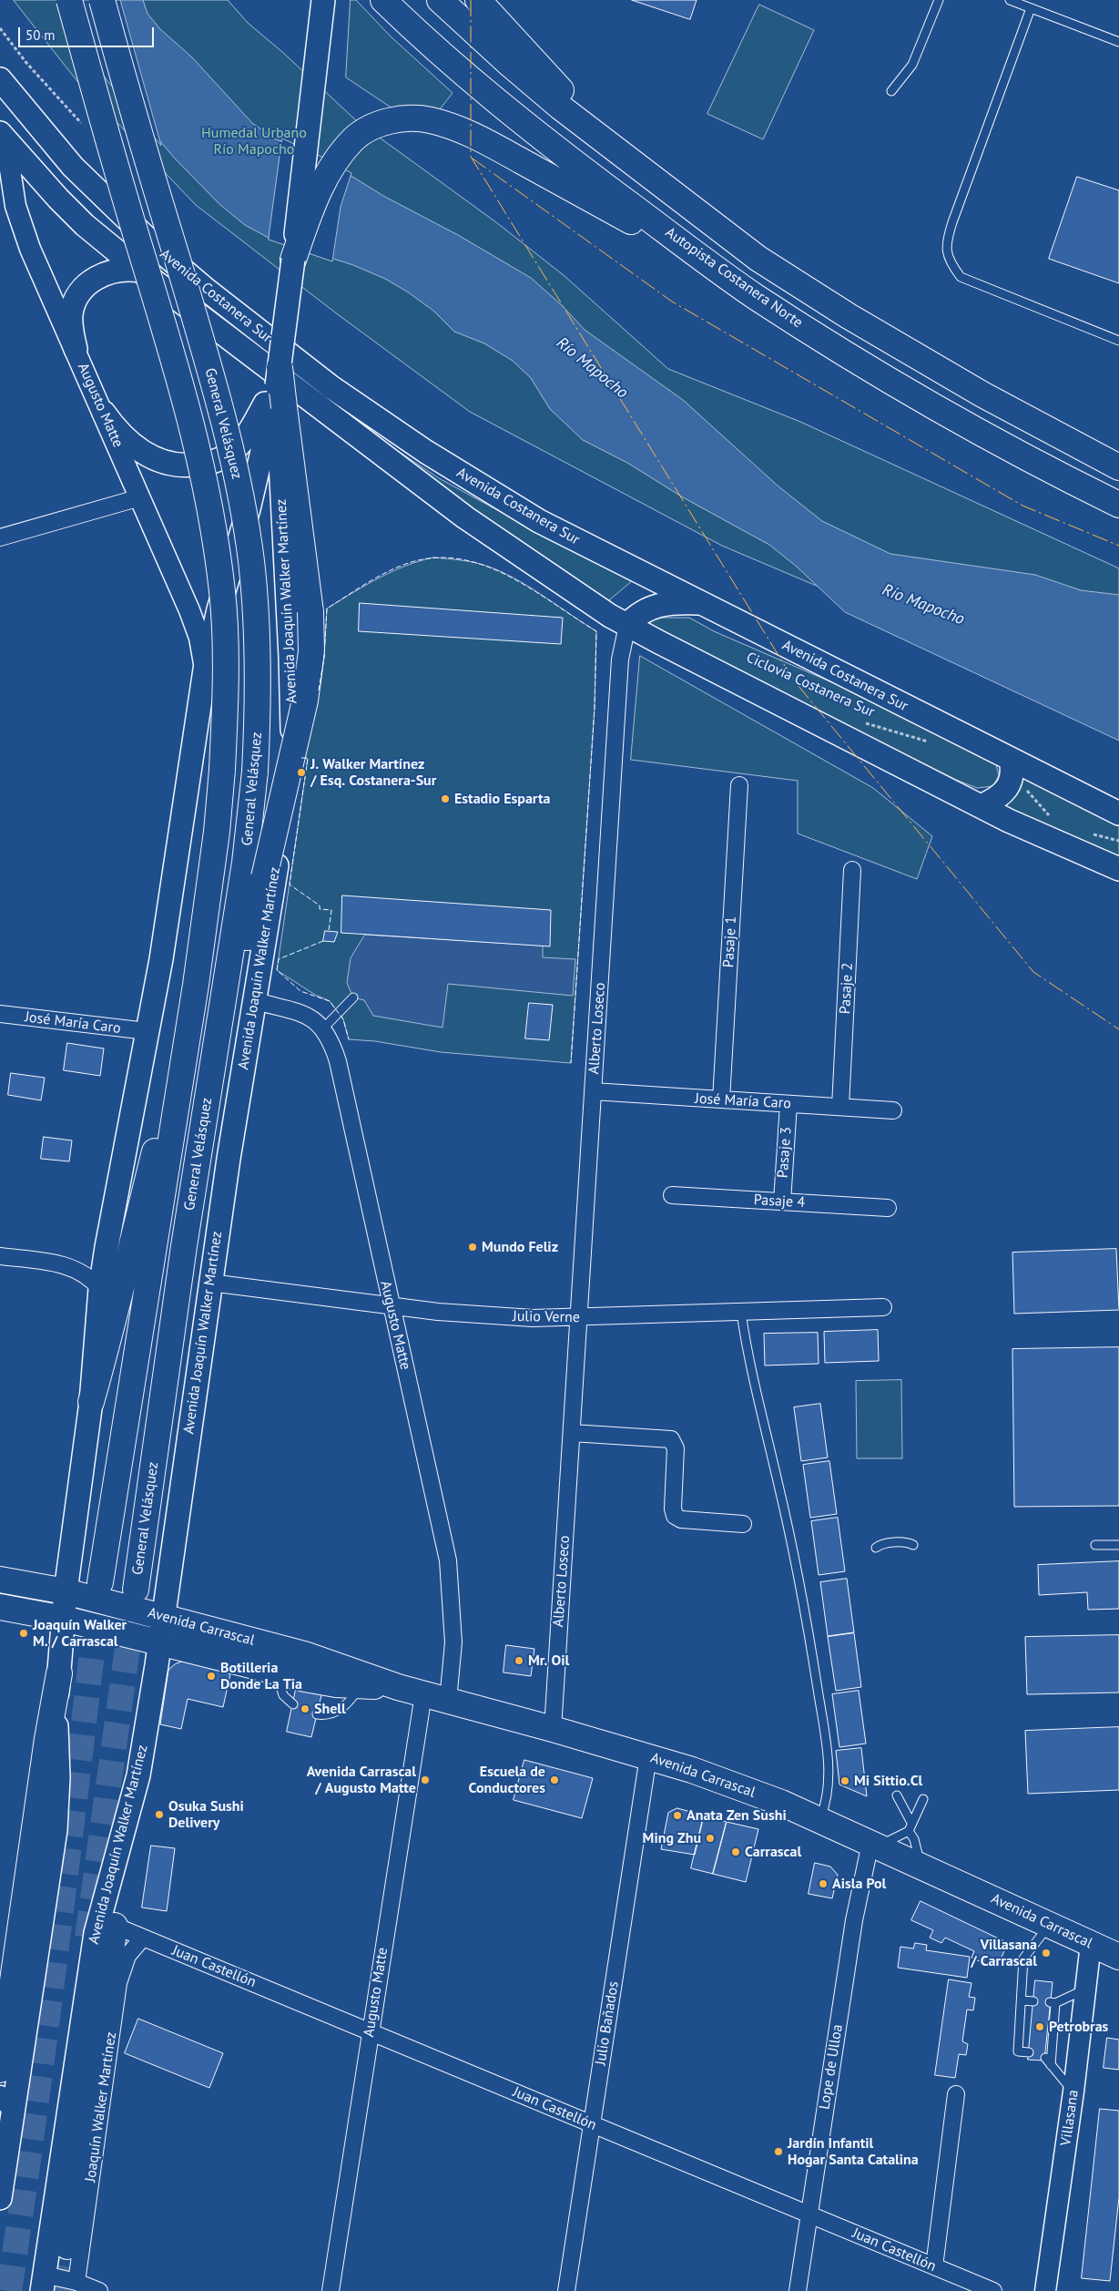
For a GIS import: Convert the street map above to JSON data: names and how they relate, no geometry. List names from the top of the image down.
{
  "streets": {
    "main road": [
      "Autopista Costanera Norte",
      "Avenida Costanera Sur",
      "General Velásquez",
      "Avenida Joaquín Walker Martínez",
      "Avenida Carrascal"
    ],
    "street": [
      "Augusto Matte",
      "Pasaje 1",
      "Pasaje 2",
      "José María Caro",
      "Alberto Loseco",
      "Pasaje 3",
      "Pasaje 4",
      "Julio Verne",
      "Juan Castellón",
      "Julio Bañados",
      "Lope de Ulloa",
      "Joaquín Walker Martínez",
      "Villasana"
    ],
    "path": ["Ciclovía Costanera Sur"]
  },
  "crossings": [
    ["Avenida Costanera Sur", "Alberto Loseco"],
    ["Augusto Matte", "Avenida Joaquín Walker Martínez"],
    ["Augusto Matte", "Julio Verne"],
    ["Augusto Matte", "Avenida Carrascal"],
    ["Augusto Matte", "Juan Castellón"],
    ["Avenida Joaquín Walker Martínez", "José María Caro"],
    ["Avenida Joaquín Walker Martínez", "Julio Verne"],
    ["Avenida Joaquín Walker Martínez", "Avenida Carrascal"],
    ["Pasaje 1", "José María Caro"],
    ["Pasaje 2", "José María Caro"],
    ["José María Caro", "Alberto Loseco"],
    ["José María Caro", "Pasaje 3"],
    ["Alberto Loseco", "Julio Verne"],
    ["Alberto Loseco", "Avenida Carrascal"],
    ["Pasaje 3", "Pasaje 4"],
    ["Avenida Carrascal", "Julio Bañados"],
    ["Avenida Carrascal", "Lope de Ulloa"],
    ["Avenida Carrascal", "Villasana"],
    ["Juan Castellón", "Julio Bañados"],
    ["Juan Castellón", "Lope de Ulloa"],
    ["Juan Castellón", "Joaquín Walker Martínez"]
  ],
  "water": ["Río Mapocho"],
  "parks": ["Humedal Urbano Río Mapocho"],
  "places": [
    "J. Walker Martínez / Esq. Costanera-Sur",
    "Estadio Esparta",
    "Mundo Feliz",
    "Joaquín Walker M. / Carrascal",
    "Mr. Oil",
    "Botilleria Donde La Tia",
    "Shell",
    "Avenida Carrascal / Augusto Matte",
    "Escuela de Conductores",
    "Mi Sittio.Cl",
    "Osuka Sushi Delivery",
    "Anata Zen Sushi",
    "Ming Zhu",
    "Carrascal",
    "Aisla Pol",
    "Villasana / Carrascal",
    "Petrobras",
    "Jardín Infantil Hogar Santa Catalina"
  ],
  "scale_bar": "50 m"
}
